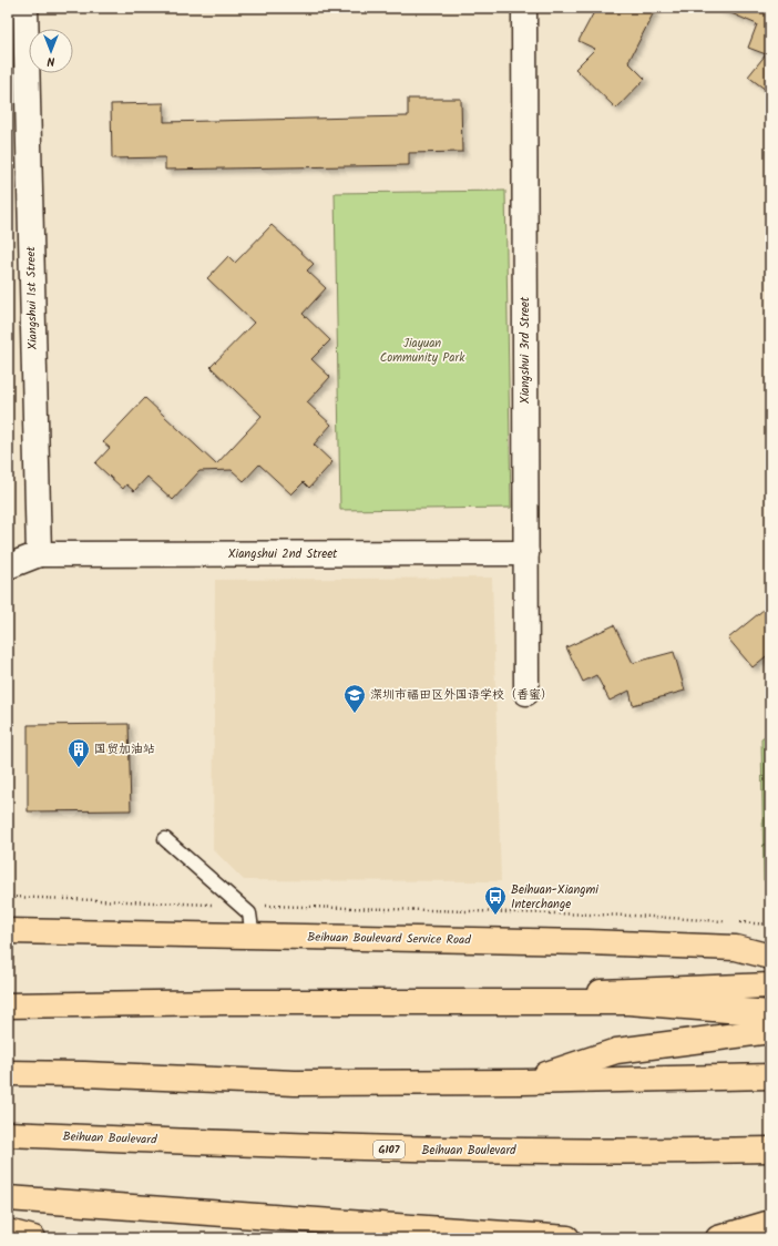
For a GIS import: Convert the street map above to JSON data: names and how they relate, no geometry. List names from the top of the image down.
{
  "streets": {
    "main road": ["Beihuan Boulevard Service Road", "Beihuan Boulevard", "G107"],
    "street": ["Xiangshui 1st Street", "Xiangshui 3rd Street", "Xiangshui 2nd Street"]
  },
  "crossings": [
    ["Xiangshui 1st Street", "Xiangshui 2nd Street"],
    ["Xiangshui 3rd Street", "Xiangshui 2nd Street"]
  ],
  "parks": ["Jiayuan Community Park"],
  "places": {
    "school or university": ["深圳市福田区外国语学校（香蜜）"],
    "building": ["国贸加油站"],
    "bus stop": ["Beihuan-Xiangmi Interchange"]
  },
  "north": "bottom"
}
